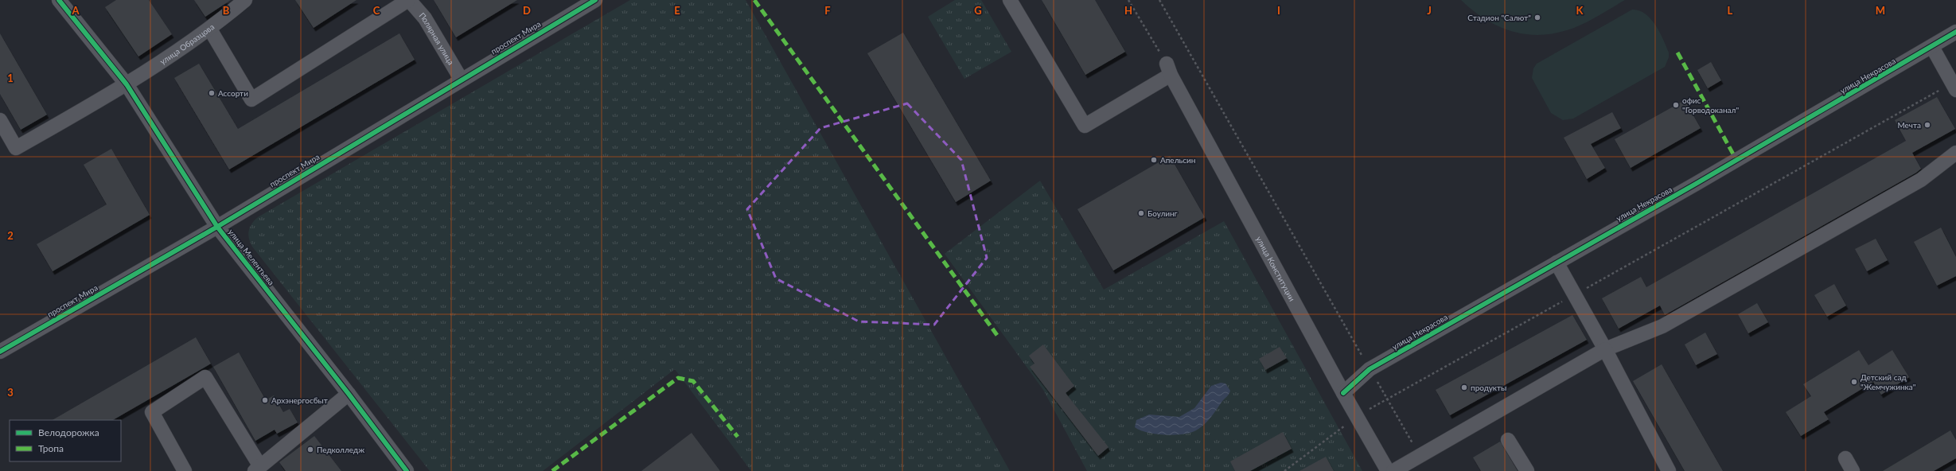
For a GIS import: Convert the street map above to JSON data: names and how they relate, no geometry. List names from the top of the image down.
{
  "streets": {
    "street": [
      "проспект Мира",
      "Полярная улица",
      "улица Образцова",
      "улица Некрасова",
      "улица Мелентьева",
      "улица Конституции"
    ]
  },
  "crossings": [
    ["проспект Мира", "Полярная улица"],
    ["проспект Мира", "улица Мелентьева"],
    ["улица Образцова", "улица Мелентьева"],
    ["улица Некрасова", "улица Конституции"]
  ],
  "places": [
    "Стадион \"Салют\"",
    "Ассорти",
    "офис \"Горводоканал\"",
    "Мечта",
    "Апельсин",
    "Боулинг",
    "Детский сад \"Жемчужинка\"",
    "продукты",
    "Архэнергосбыт",
    "Педколледж"
  ],
  "legend": ["Велодорожка", "Тропа"],
  "grid": {
    "columns": [
      "A",
      "B",
      "C",
      "D",
      "E",
      "F",
      "G",
      "H",
      "I",
      "J",
      "K",
      "L",
      "M"
    ],
    "rows": ["1", "2", "3"]
  }
}
